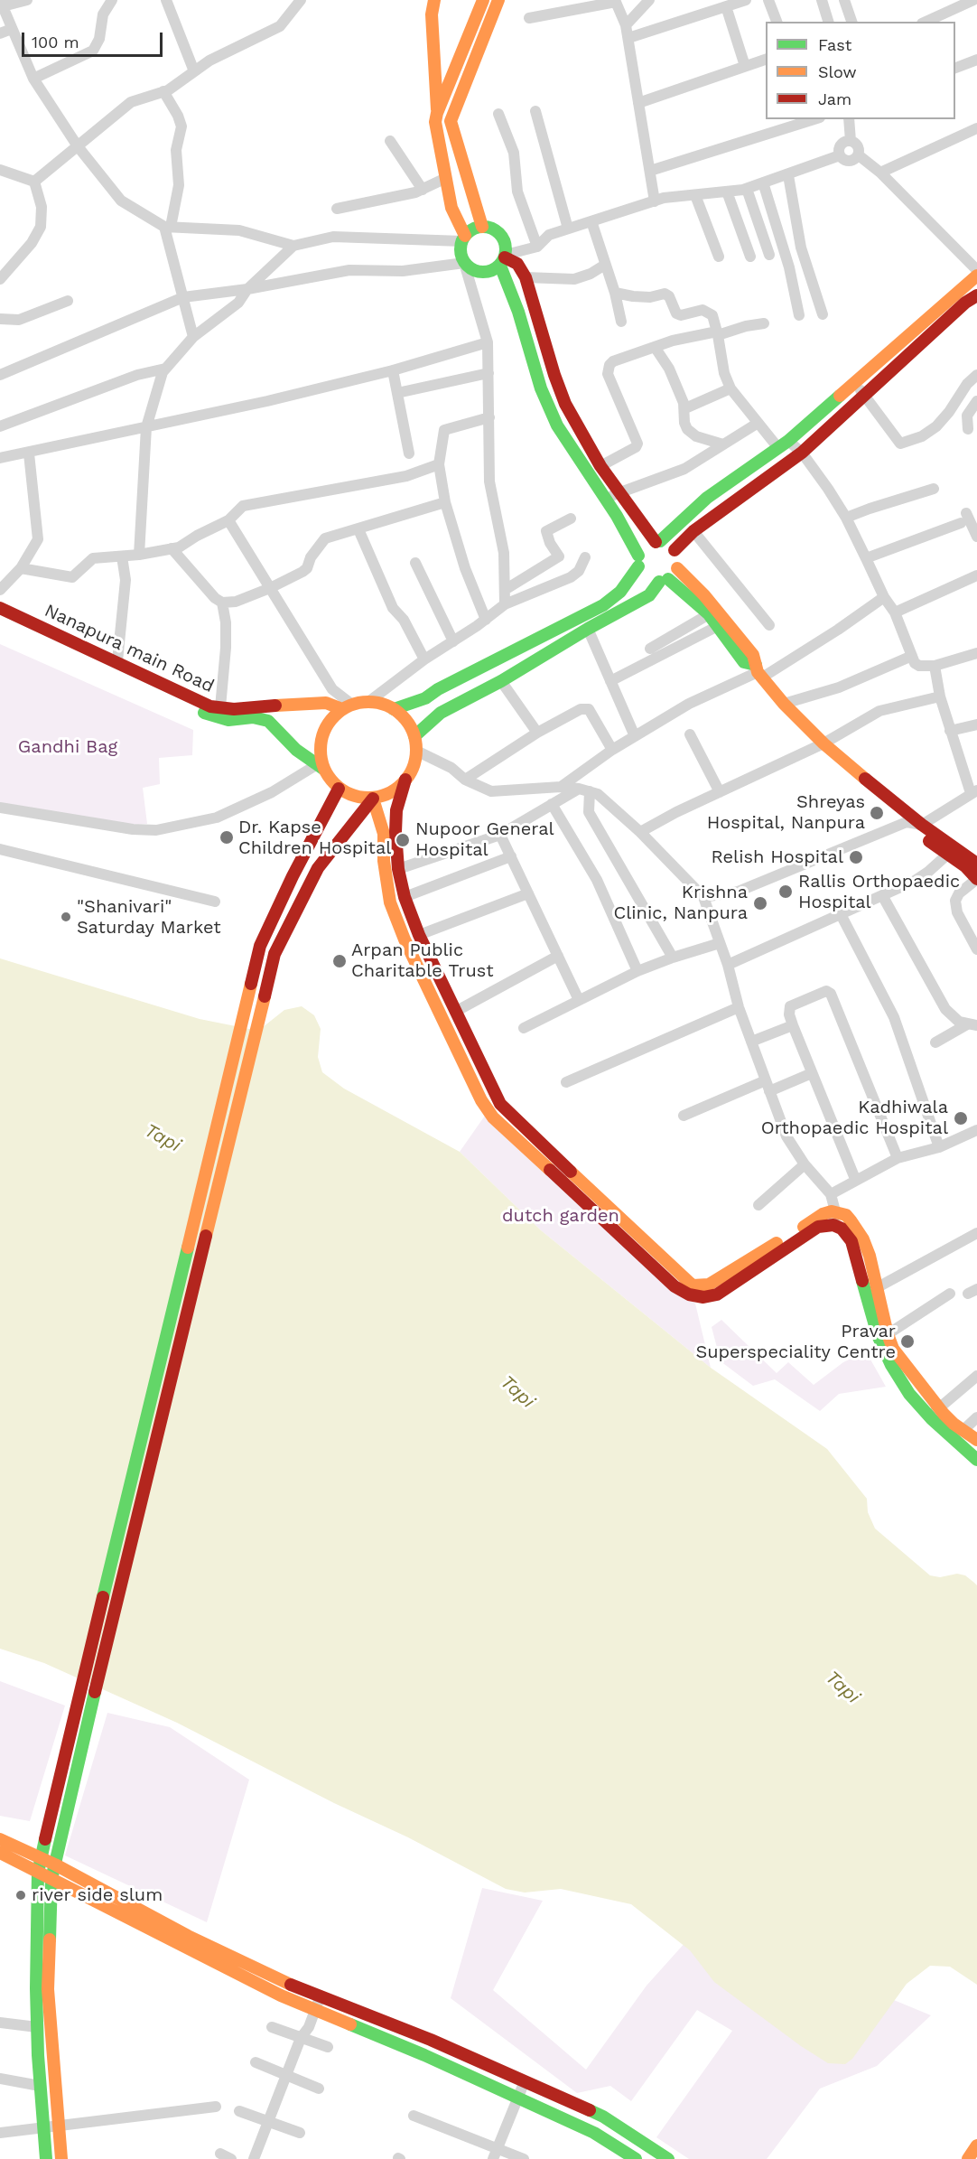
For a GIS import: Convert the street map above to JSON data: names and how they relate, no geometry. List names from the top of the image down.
{
  "streets": {
    "main road": ["Nanapura main Road"]
  },
  "water": ["Tapi"],
  "parks": ["Gandhi Bag", "dutch garden"],
  "places": [
    "Shreyas Hospital, Nanpura",
    "Dr. Kapse Children Hospital",
    "Nupoor General Hospital",
    "Relish Hospital",
    "Rallis Orthopaedic Hospital",
    "Krishna Clinic, Nanpura",
    "\"Shanivari\" Saturday Market",
    "Arpan Public Charitable Trust",
    "Kadhiwala Orthopaedic Hospital",
    "Pravar Superspeciality Centre",
    "river side slum"
  ],
  "legend": ["Fast", "Slow", "Jam"],
  "scale_bar": "100 m"
}
